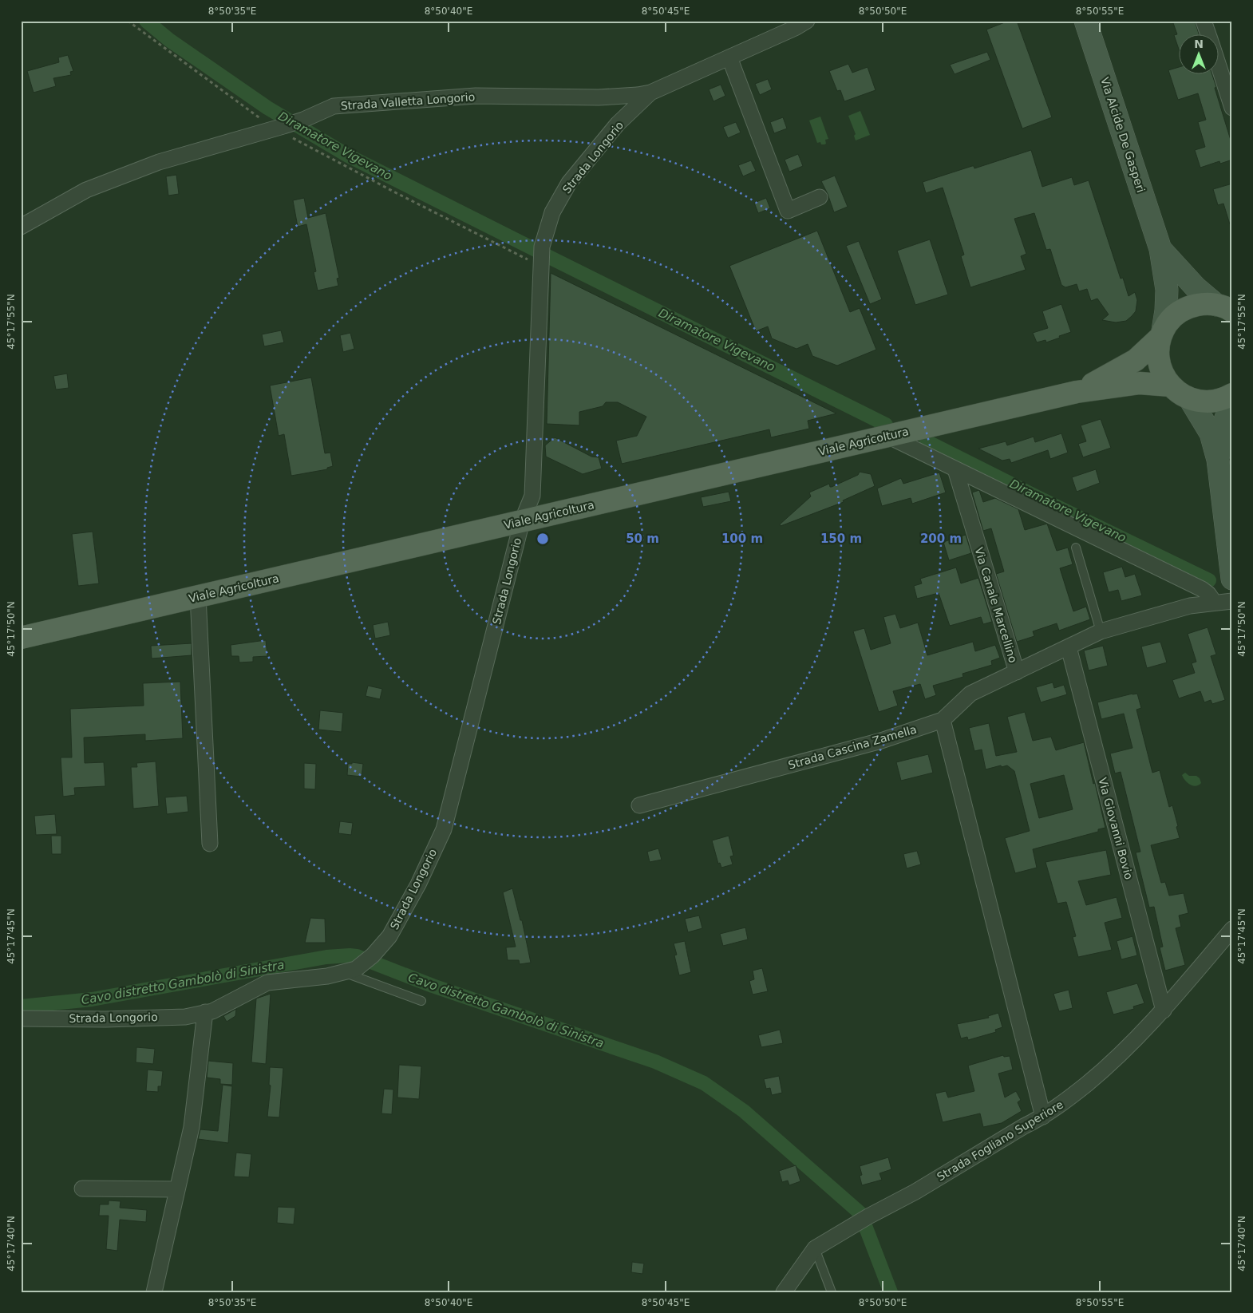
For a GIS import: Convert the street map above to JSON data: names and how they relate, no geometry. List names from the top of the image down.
{
  "streets": {
    "main road": ["Via Alcide De Gasperi", "Viale Agricoltura"],
    "street": [
      "Strada Valletta Longorio",
      "Strada Longorio",
      "Via Canale Marcellino",
      "Strada Cascina Zamella",
      "Via Giovanni Bovio",
      "Strada Fogliano Superiore"
    ]
  },
  "crossings": [
    ["Strada Valletta Longorio", "Strada Longorio"],
    ["Via Alcide De Gasperi", "Viale Agricoltura"],
    ["Strada Longorio", "Viale Agricoltura"],
    ["Via Canale Marcellino", "Strada Cascina Zamella"],
    ["Strada Cascina Zamella", "Via Giovanni Bovio"],
    ["Via Giovanni Bovio", "Strada Fogliano Superiore"]
  ],
  "water": ["Diramatore Vigevano", "Cavo distretto Gambolò di Sinistra"],
  "north": "top",
  "coordinates": [
    "8°50'35\"E",
    "8°50'40\"E",
    "8°50'45\"E",
    "8°50'50\"E",
    "8°50'55\"E",
    "45°17'55\"N",
    "45°17'50\"N",
    "45°17'45\"N",
    "45°17'40\"N"
  ],
  "rings": [
    "50 m",
    "100 m",
    "150 m",
    "200 m"
  ]
}
